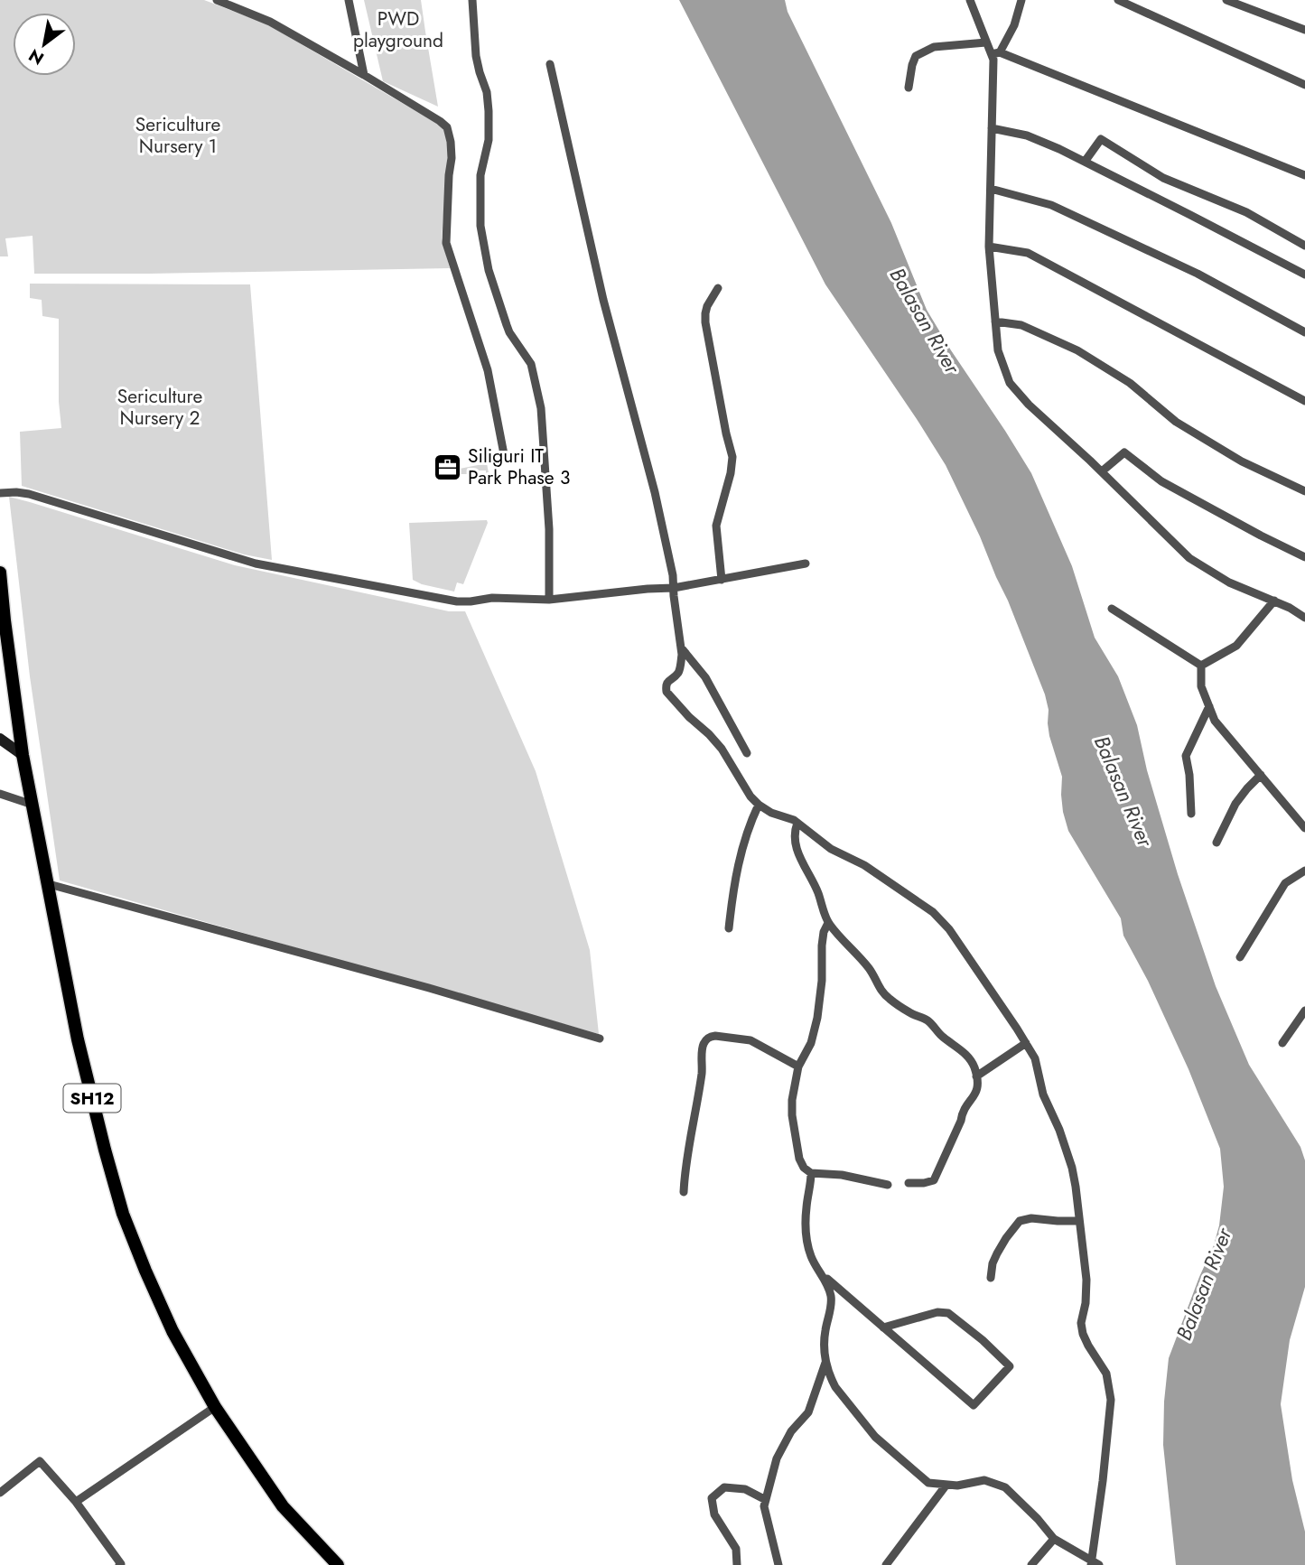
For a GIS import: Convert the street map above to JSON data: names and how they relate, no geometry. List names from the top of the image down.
{
  "streets": {
    "main road": ["SH12"]
  },
  "water": ["Balasan River"],
  "parks": ["PWD playground", "Sericulture Nursery 1", "Sericulture Nursery 2"],
  "places": {
    "office": ["Siliguri IT Park Phase 3"]
  },
  "north": "bottom left"
}
